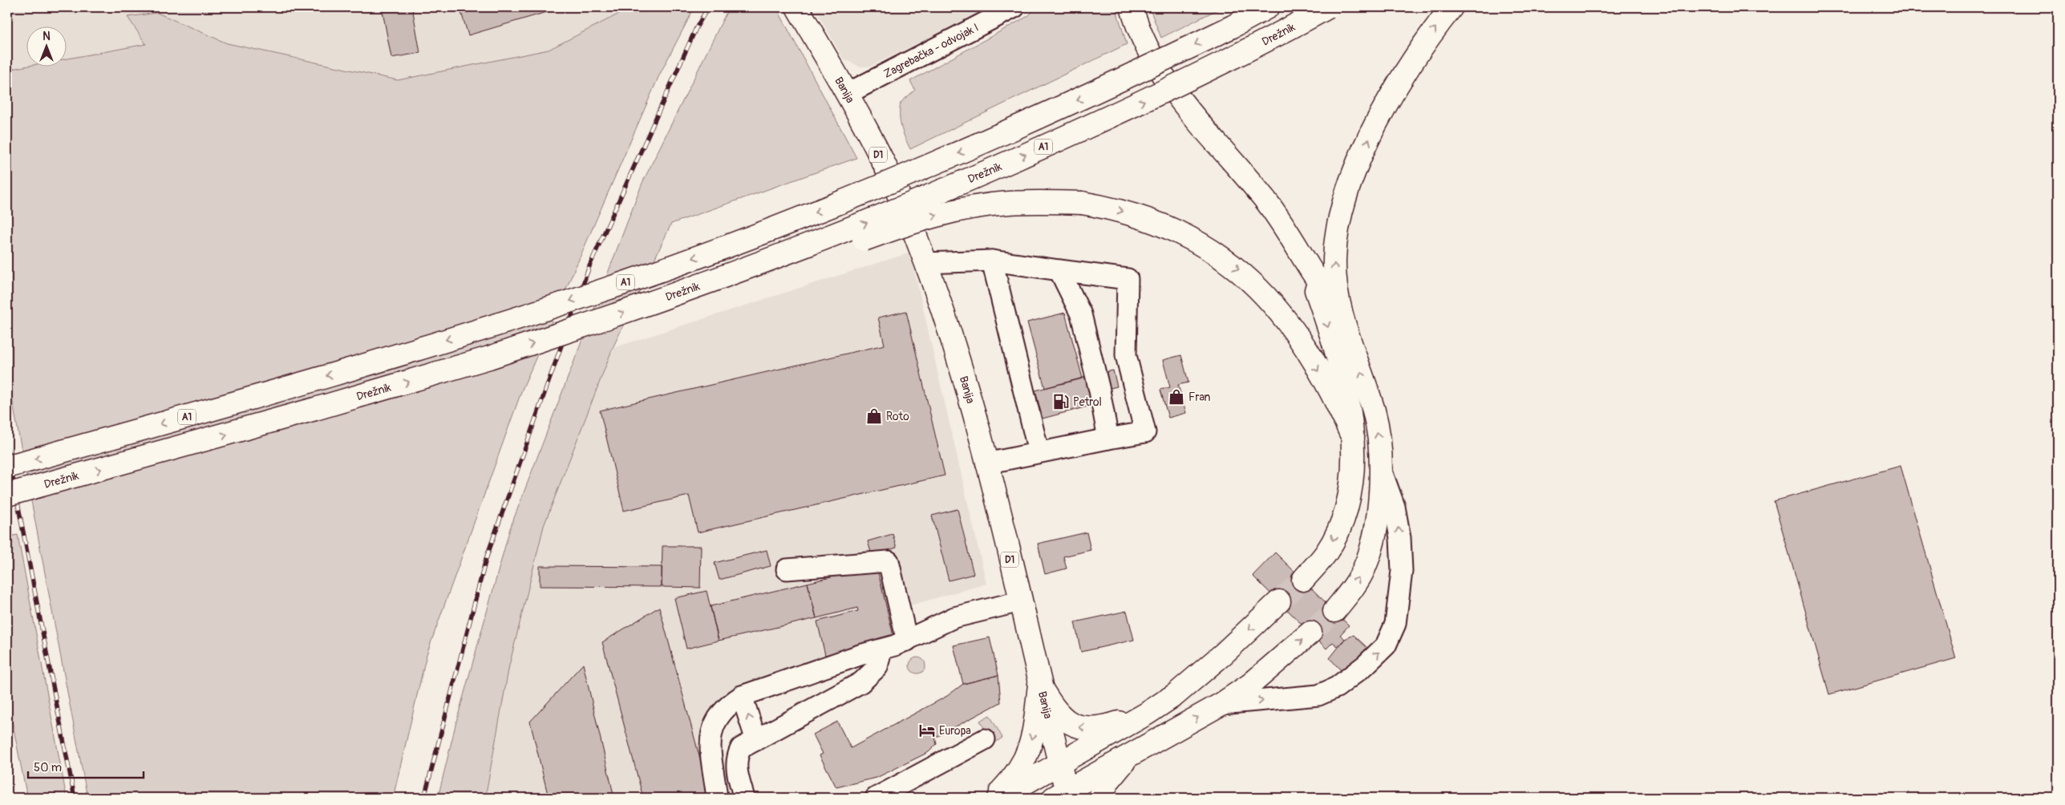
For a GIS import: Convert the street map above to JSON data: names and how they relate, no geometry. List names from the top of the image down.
{
  "streets": {
    "main road": [
      "Drežnik",
      "Banija",
      "A1",
      "D1"
    ],
    "street": ["Zagrebačka - odvojak I"]
  },
  "crossings": [
    ["Zagrebačka - odvojak I", "Banija"]
  ],
  "places": {
    "shop": ["Fran", "Roto"],
    "fuel station": ["Petrol"],
    "hotel": ["Europa"]
  },
  "scale_bar": "50 m",
  "north": "top"
}
